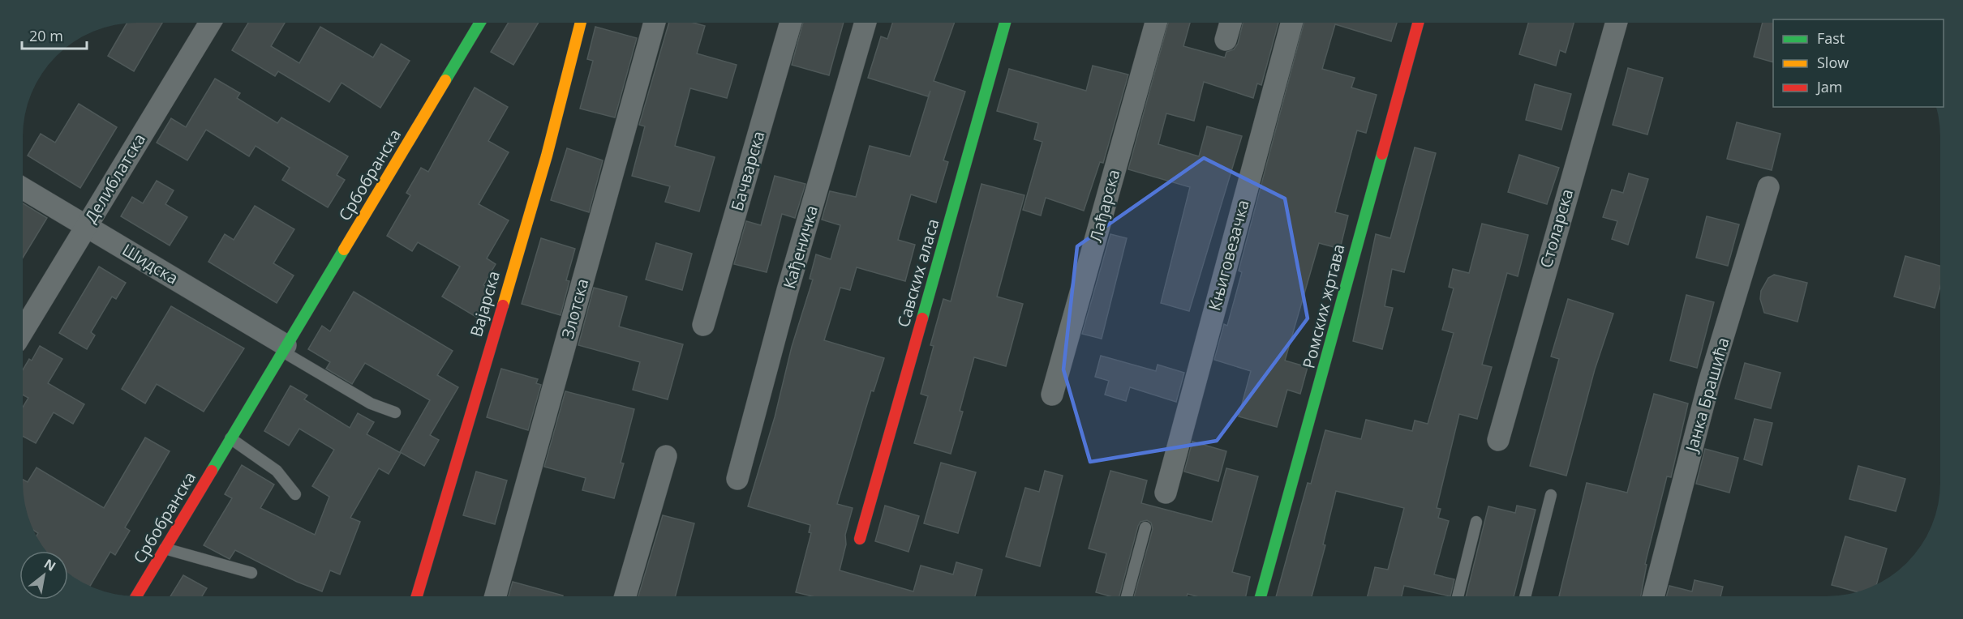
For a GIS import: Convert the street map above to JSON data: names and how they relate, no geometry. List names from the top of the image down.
{
  "streets": {
    "street": [
      "Бачварска",
      "Србобранска",
      "Делиблатска",
      "Лађарска",
      "Столарска",
      "Кађеничка",
      "Књиговезачка",
      "Шидска",
      "Савских аласа",
      "Вајарска",
      "Ромских жртава",
      "Злотска",
      "Јанка Брашића"
    ]
  },
  "crossings": [
    ["Србобранска", "Шидска"],
    ["Делиблатска", "Шидска"]
  ],
  "legend": ["Fast", "Slow", "Jam"],
  "scale_bar": "20 m",
  "north": "top right"
}
